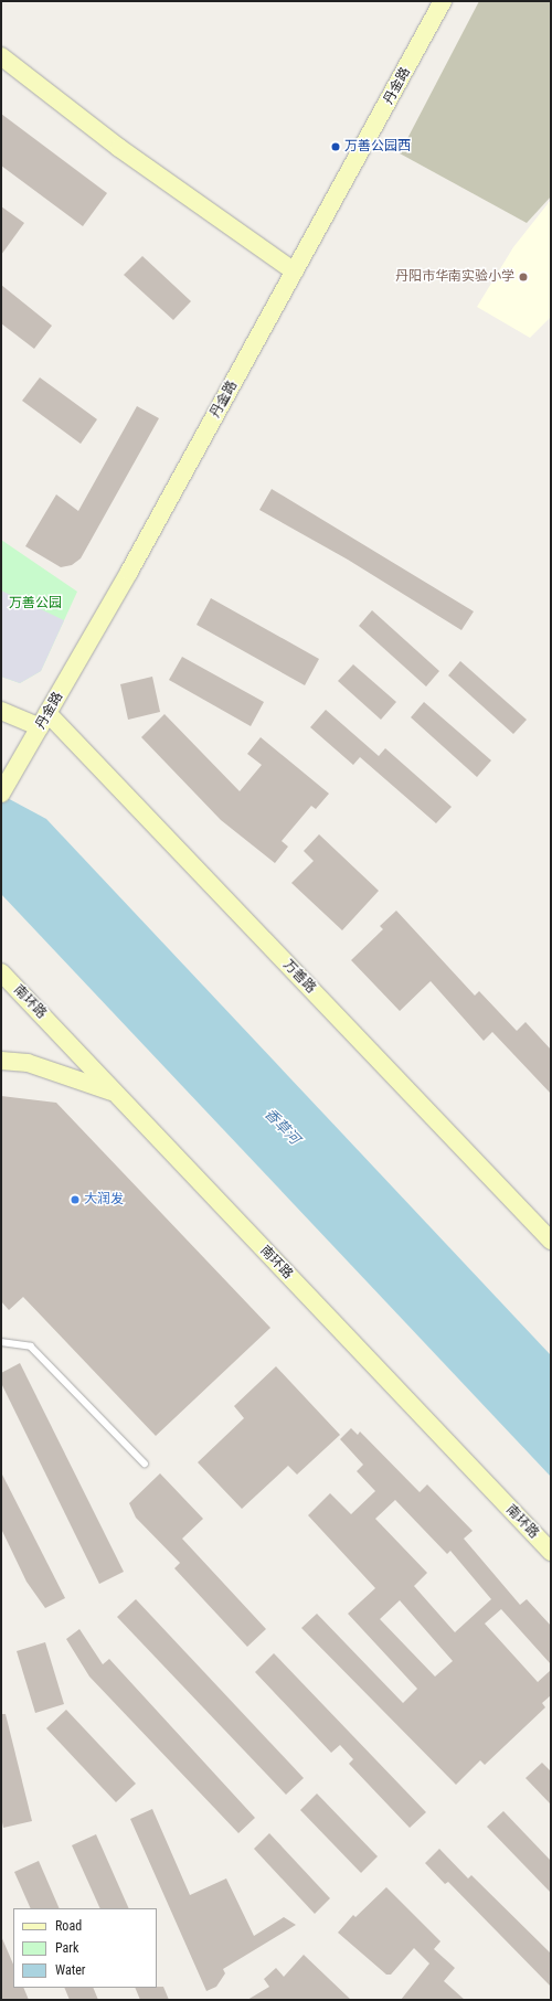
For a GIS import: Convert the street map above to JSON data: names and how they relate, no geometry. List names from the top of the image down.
{
  "streets": {
    "main road": ["丹金路", "万善路", "南环路"]
  },
  "crossings": [
    ["丹金路", "万善路"]
  ],
  "water": ["香草河"],
  "parks": ["万善公园"],
  "places": ["万善公园西", "丹阳市华南实验小学", "大润发"],
  "legend": ["Road", "Park", "Water"]
}
